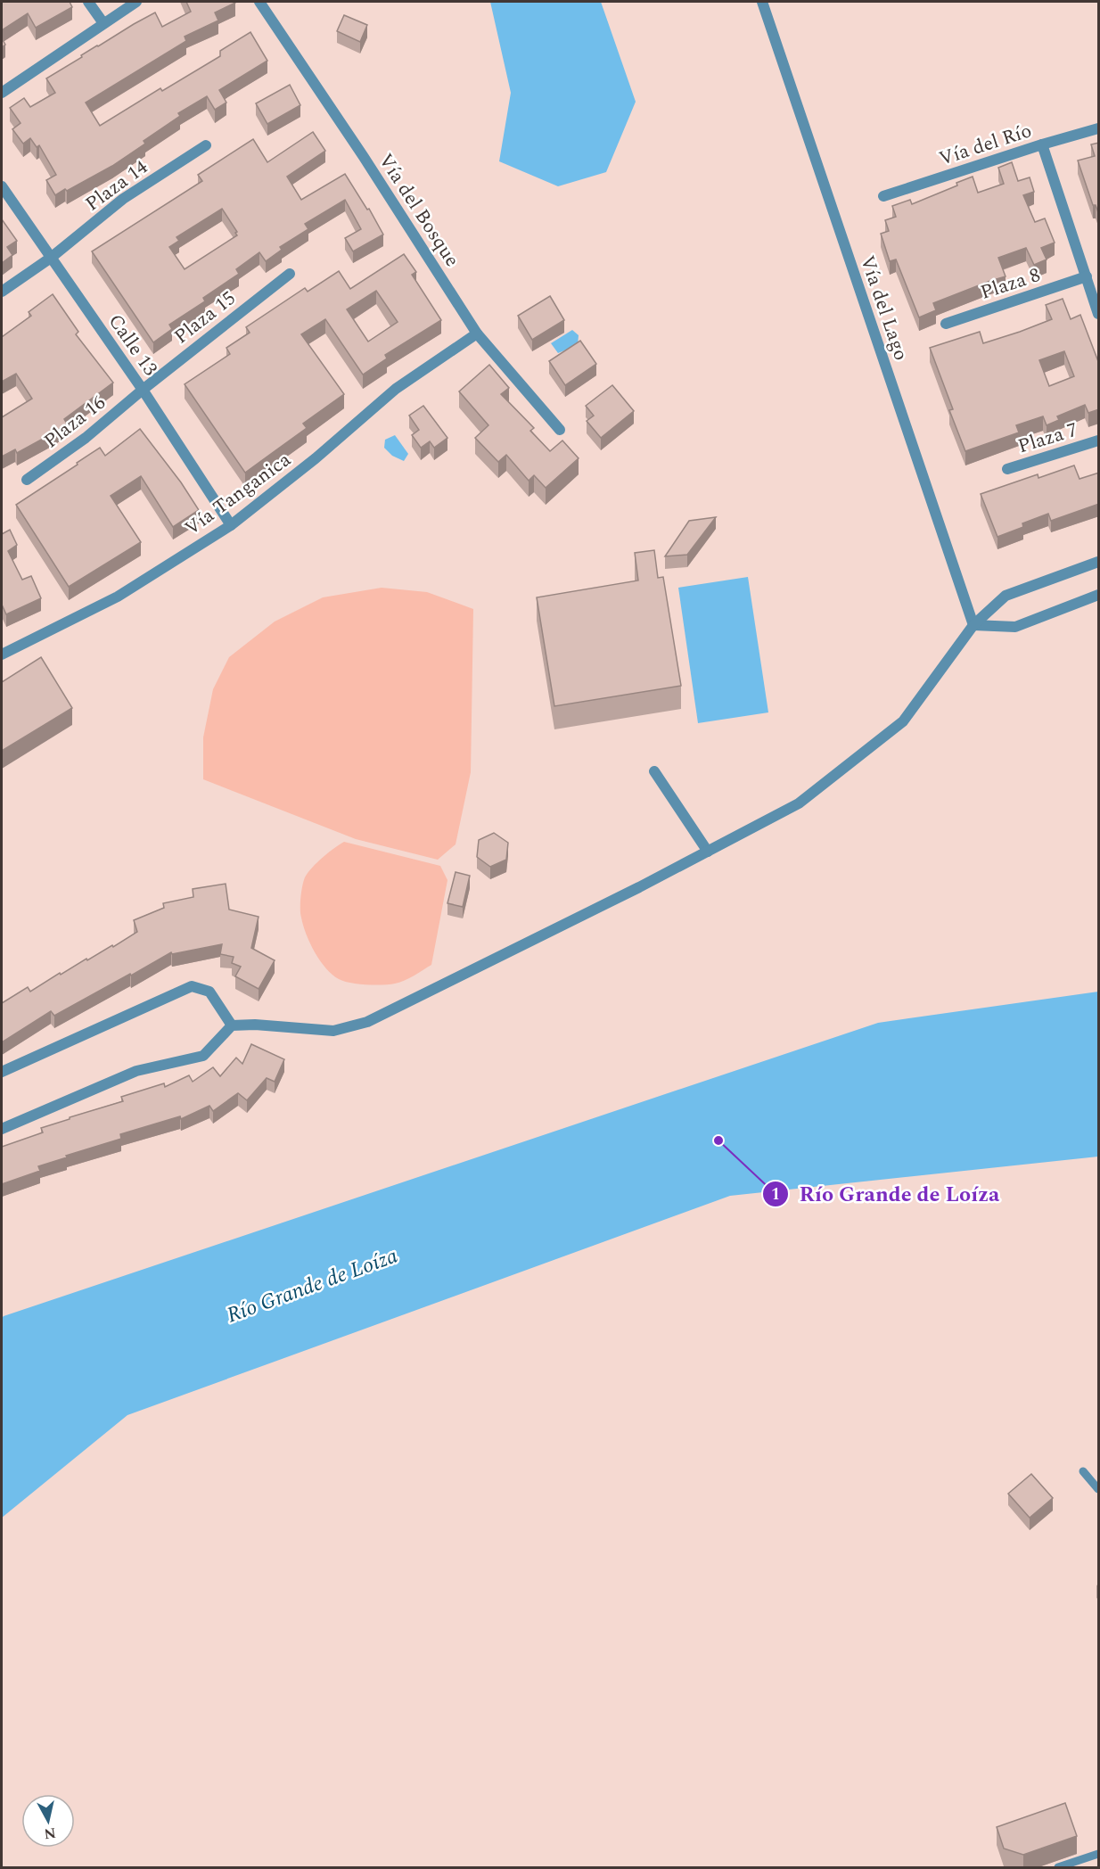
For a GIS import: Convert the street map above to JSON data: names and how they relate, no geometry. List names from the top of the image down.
{
  "streets": {
    "street": [
      "Vía del Río",
      "Plaza 14",
      "Vía del Bosque",
      "Plaza 8",
      "Vía del Lago",
      "Plaza 15",
      "Calle 13",
      "Plaza 16",
      "Plaza 7",
      "Vía Tanganica"
    ]
  },
  "crossings": [
    ["Plaza 14", "Calle 13"],
    ["Vía del Bosque", "Vía Tanganica"],
    ["Plaza 15", "Calle 13"],
    ["Plaza 15", "Plaza 16"],
    ["Calle 13", "Plaza 16"],
    ["Calle 13", "Vía Tanganica"]
  ],
  "water": ["Río Grande de Loíza"],
  "places": ["Río Grande de Loíza"],
  "north": "bottom"
}
